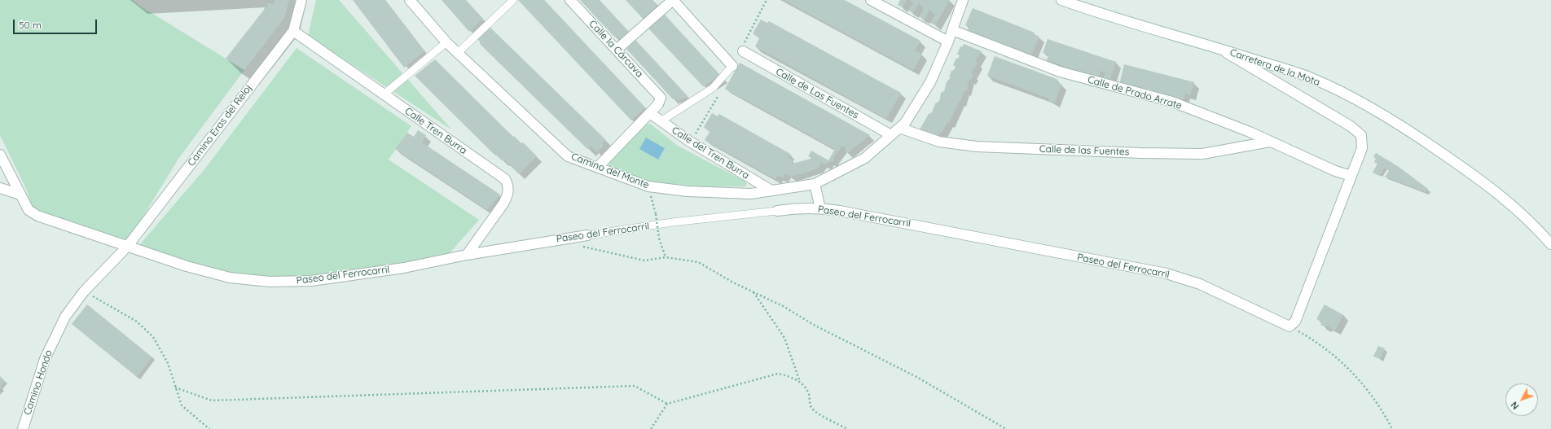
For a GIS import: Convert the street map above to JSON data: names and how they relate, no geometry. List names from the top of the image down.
{
  "streets": {
    "street": [
      "Calle la Cárcava",
      "Carretera de la Mota",
      "Calle de Prado Arrate",
      "Calle de Las Fuentes",
      "Camino Eras del Reloj",
      "Calle Tren Burra",
      "Calle de las Fuentes",
      "Calle del Tren Burra",
      "Camino del Monte",
      "Paseo del Ferrocarril",
      "Camino Hondo"
    ]
  },
  "crossings": [
    ["Calle la Cárcava", "Calle del Tren Burra"],
    ["Calle de Prado Arrate", "Calle de las Fuentes"],
    ["Calle de Prado Arrate", "Camino del Monte"],
    ["Calle de Las Fuentes", "Camino del Monte"],
    ["Camino Eras del Reloj", "Calle Tren Burra"],
    ["Camino Eras del Reloj", "Paseo del Ferrocarril"],
    ["Camino Eras del Reloj", "Camino Hondo"],
    ["Calle Tren Burra", "Paseo del Ferrocarril"],
    ["Calle de las Fuentes", "Camino del Monte"],
    ["Calle del Tren Burra", "Camino del Monte"],
    ["Paseo del Ferrocarril", "Camino Hondo"]
  ],
  "scale_bar": "50 m",
  "north": "bottom left"
}
